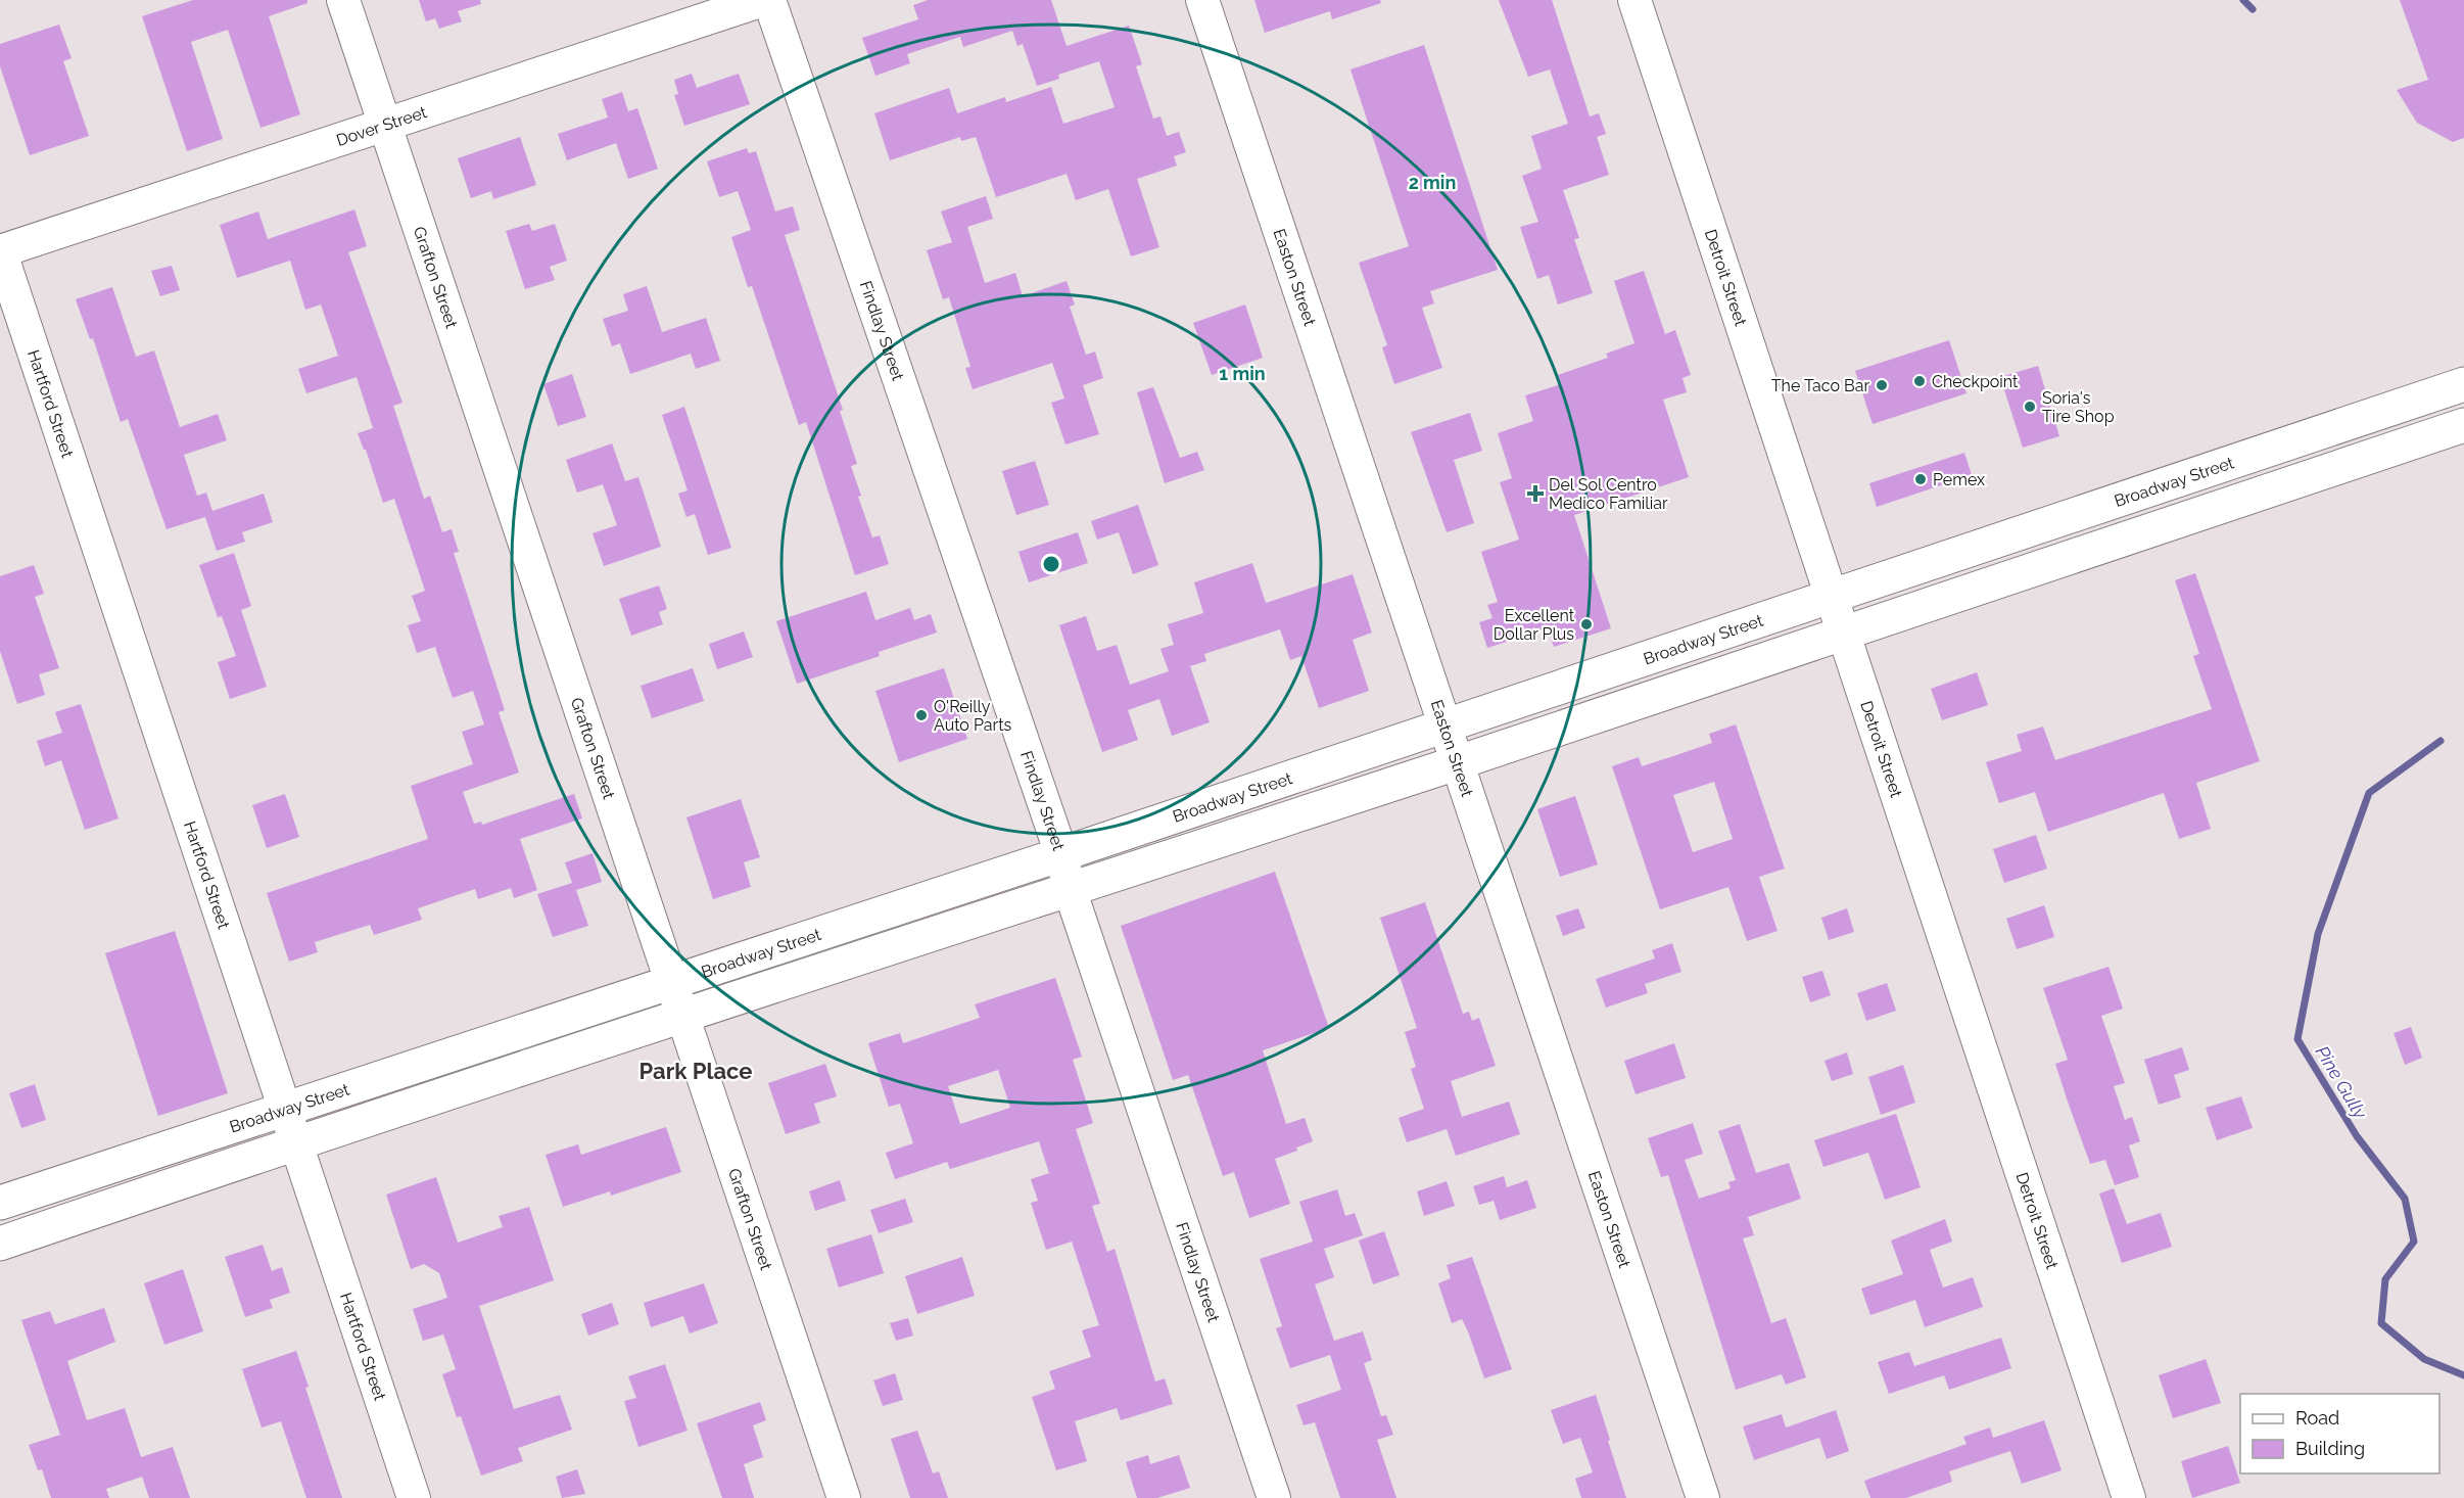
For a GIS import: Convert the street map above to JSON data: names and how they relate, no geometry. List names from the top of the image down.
{
  "streets": {
    "main road": ["Broadway Street"],
    "street": [
      "Dover Street",
      "Grafton Street",
      "Easton Street",
      "Detroit Street",
      "Findlay Street",
      "Hartford Street"
    ]
  },
  "crossings": [
    ["Dover Street", "Grafton Street"],
    ["Dover Street", "Hartford Street"],
    ["Grafton Street", "Broadway Street"],
    ["Easton Street", "Broadway Street"],
    ["Detroit Street", "Broadway Street"],
    ["Findlay Street", "Broadway Street"],
    ["Hartford Street", "Broadway Street"]
  ],
  "districts": ["Park Place"],
  "water": ["Pine Gully"],
  "places": {
    "other": [
      "Checkpoint",
      "The Taco Bar",
      "Soria's Tire Shop",
      "Pemex",
      "Excellent Dollar Plus",
      "O'Reilly Auto Parts"
    ],
    "health": ["Del Sol Centro Medico Familiar"]
  },
  "legend": ["Road", "Building"],
  "rings": ["2 min", "1 min"]
}
